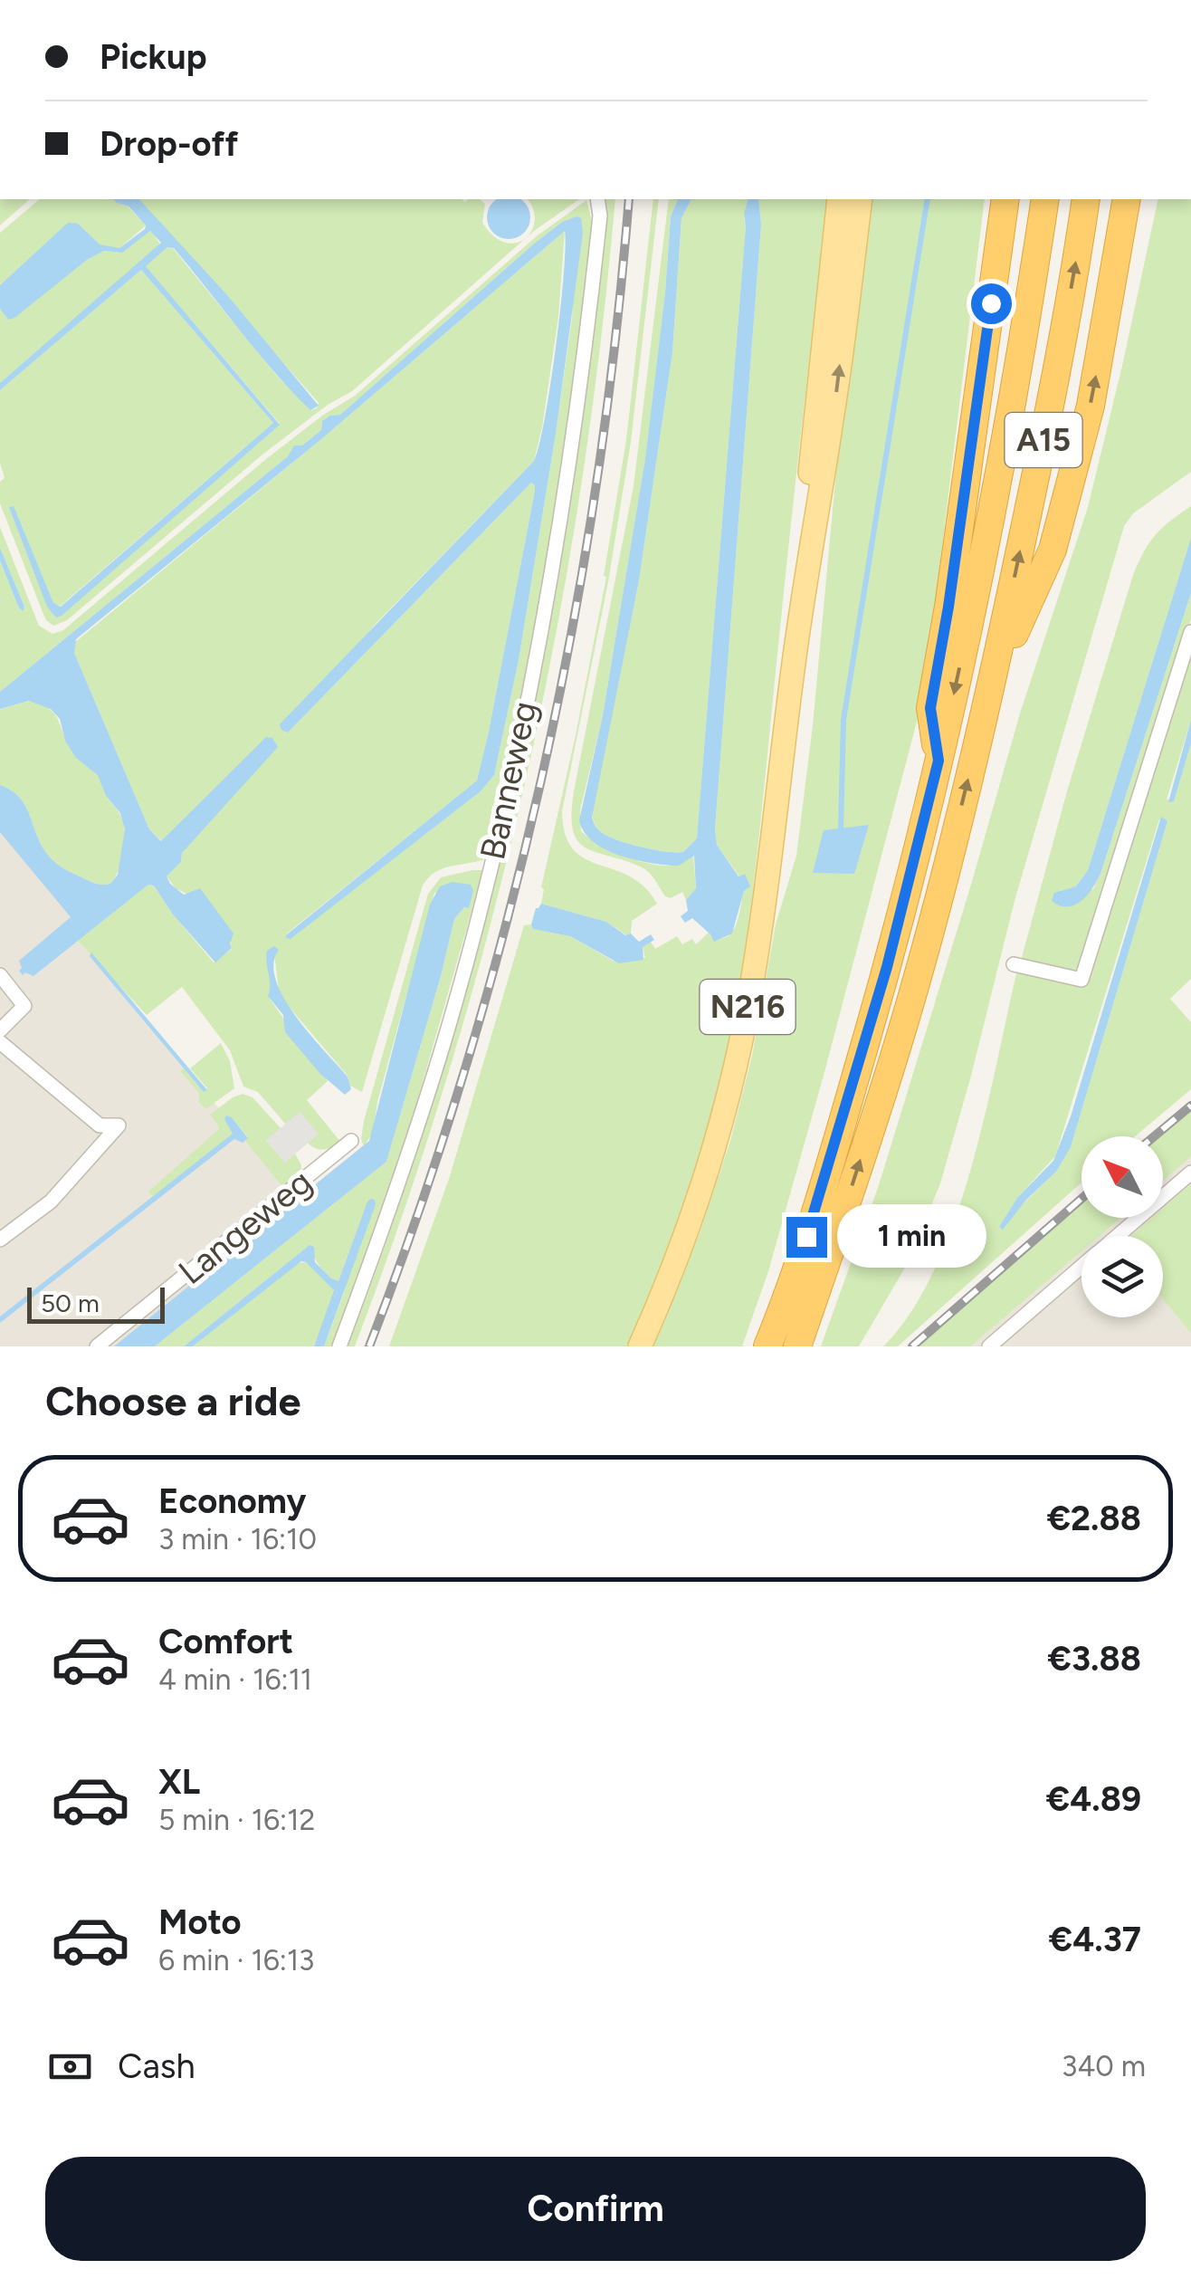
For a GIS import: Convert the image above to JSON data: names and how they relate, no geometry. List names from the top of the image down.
{
  "streets": {
    "highway": ["A15"],
    "main road": ["N216"],
    "street": ["Banneweg", "Langeweg"]
  },
  "scale_bar": "50 m",
  "north": "top left",
  "page": {
    "banner": ["Pickup", "Drop-off"],
    "bubble": "1 min",
    "scale": "50 m",
    "heading": "Choose a ride",
    "list": [
      {
        "name": "Economy",
        "note": "3 min · 16:10",
        "value": "€2.88"
      },
      {
        "name": "Comfort",
        "note": "4 min · 16:11",
        "value": "€3.88"
      },
      {
        "name": "XL",
        "note": "5 min · 16:12",
        "value": "€4.89"
      },
      {
        "name": "Moto",
        "note": "6 min · 16:13",
        "value": "€4.37"
      }
    ],
    "pay": ["Cash", "340 m"],
    "buttons": "Confirm"
  }
}
